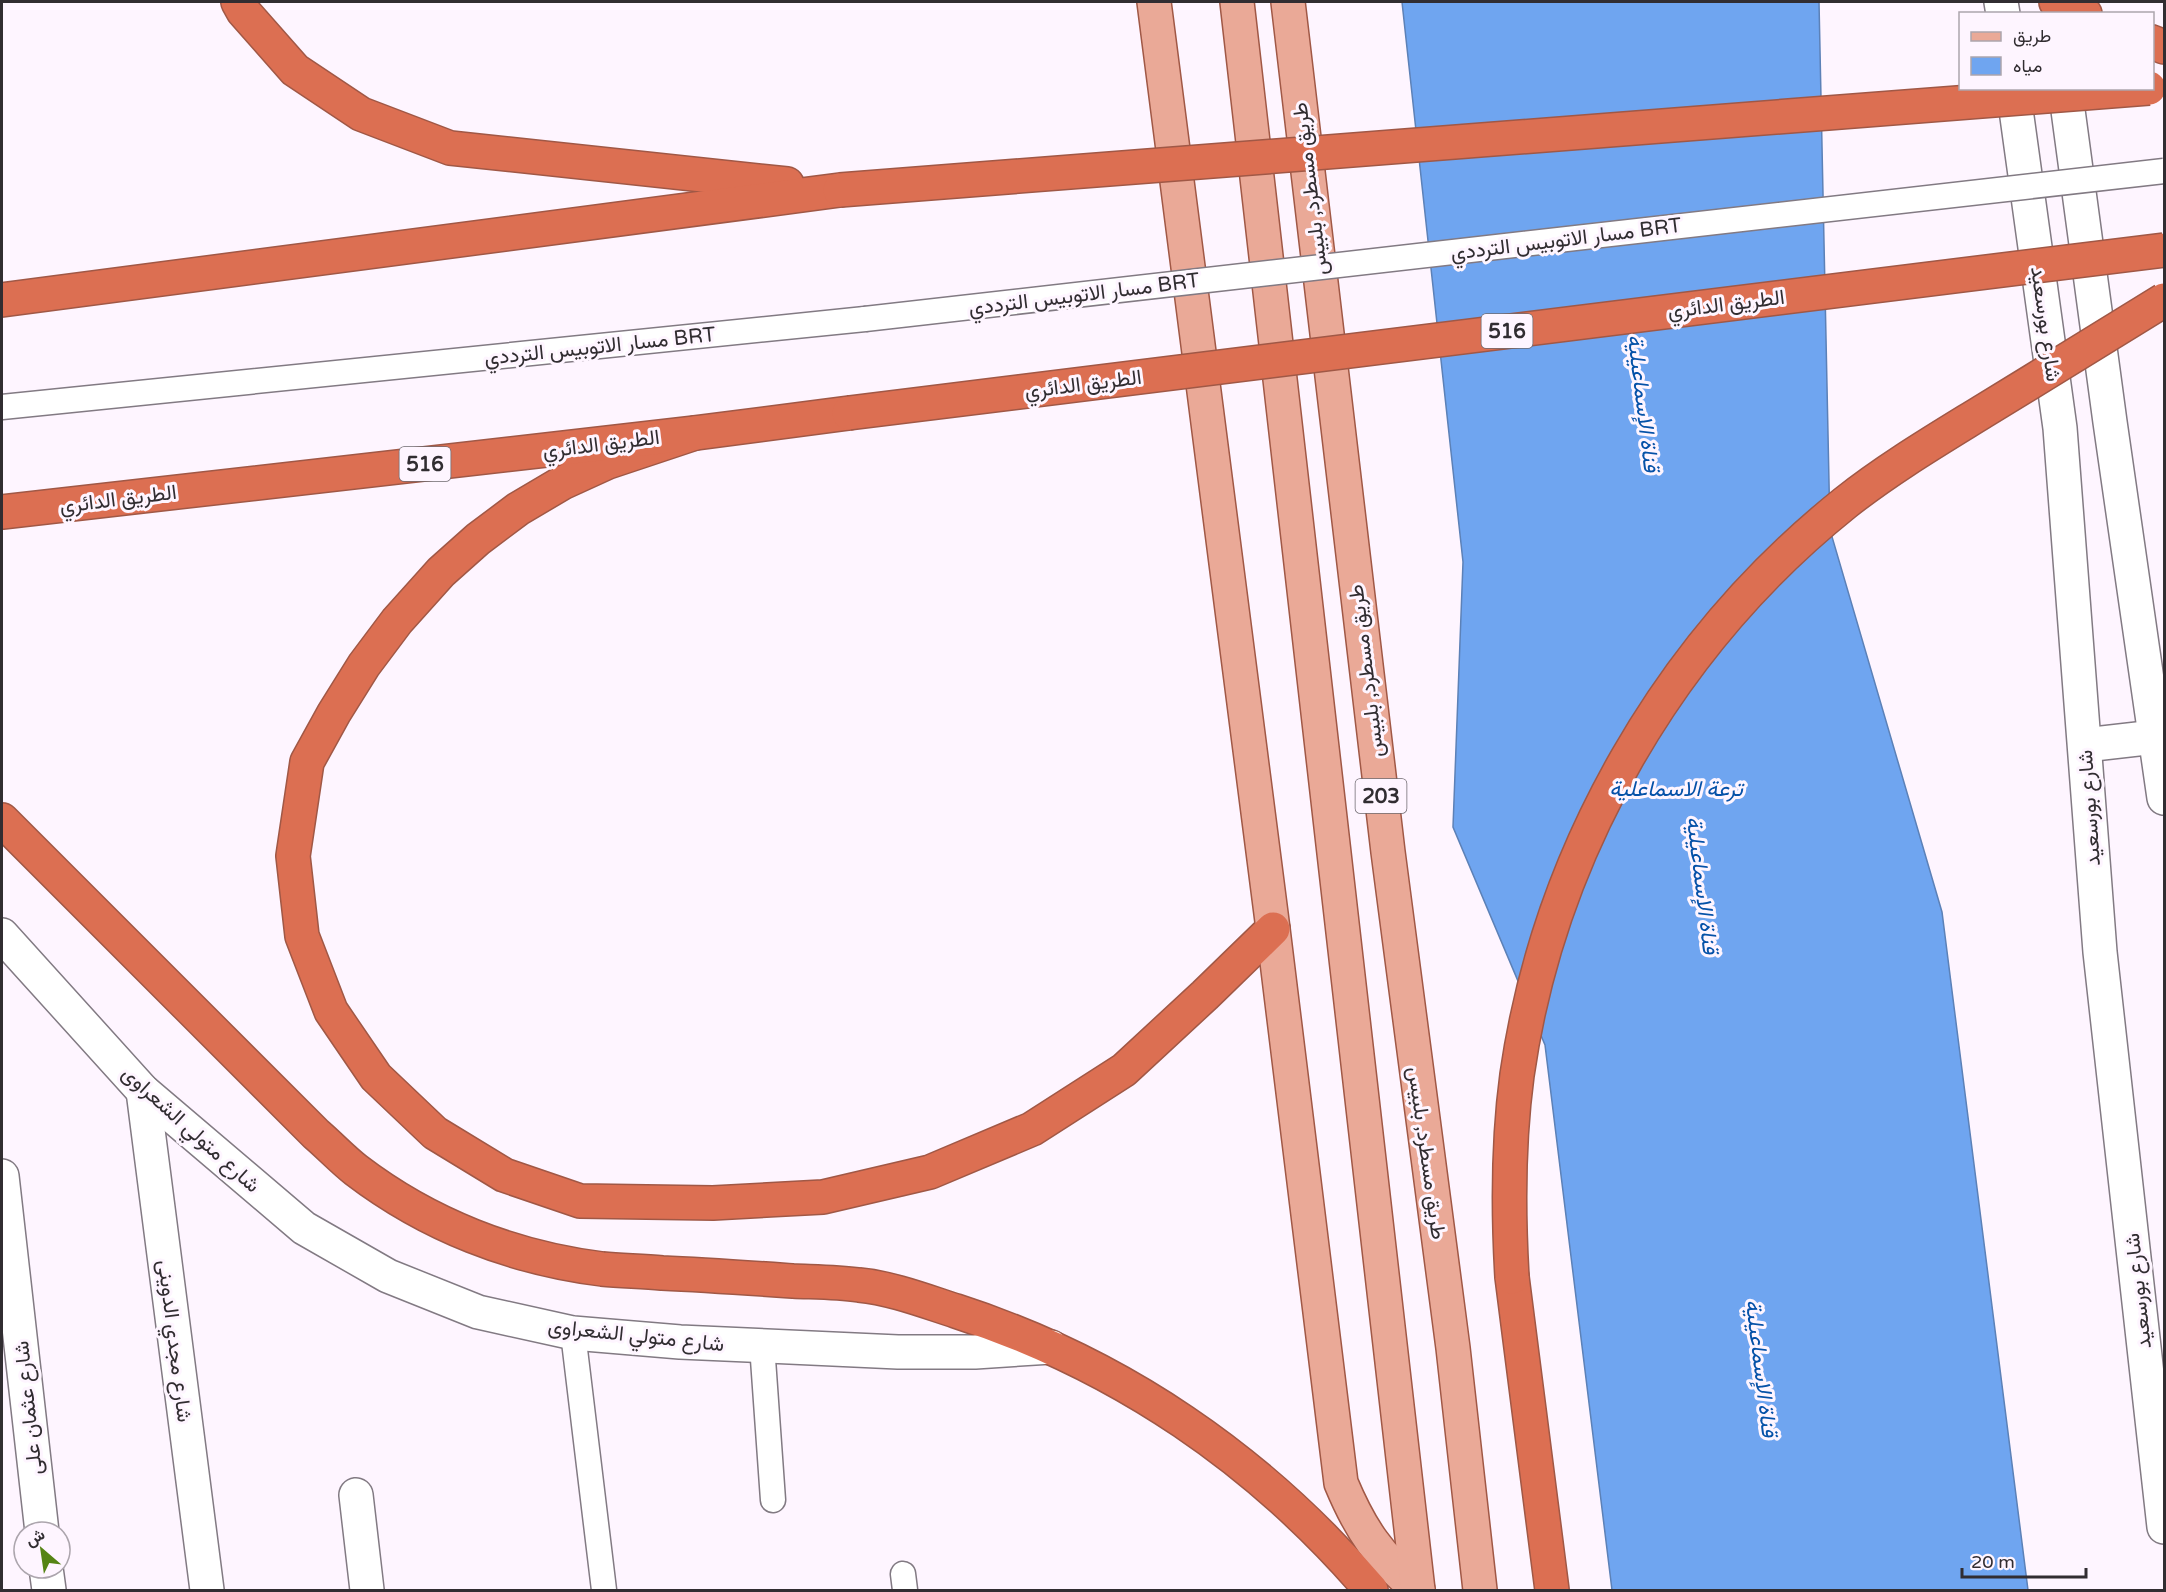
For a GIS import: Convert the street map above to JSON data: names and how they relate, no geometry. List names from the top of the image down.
{
  "streets": {
    "highway": ["الطريق الدائري", "516"],
    "main road": [
      "طريق مسطرد, بلبيس",
      "شارع بورسعيد",
      "203",
      "شارع متولي الشعراوى",
      "شارع مجدي الدوينى",
      "شارع عثمان على"
    ],
    "lane": ["مسار الاتوبيس الترددي BRT"]
  },
  "crossings": [
    ["شارع متولي الشعراوى", "شارع مجدي الدوينى"]
  ],
  "water": ["قناة الإسماعيلية", "ترعة الاسماعلية"],
  "legend": ["طريق", "مياه"],
  "scale_bar": "20 m",
  "north": "top left"
}
